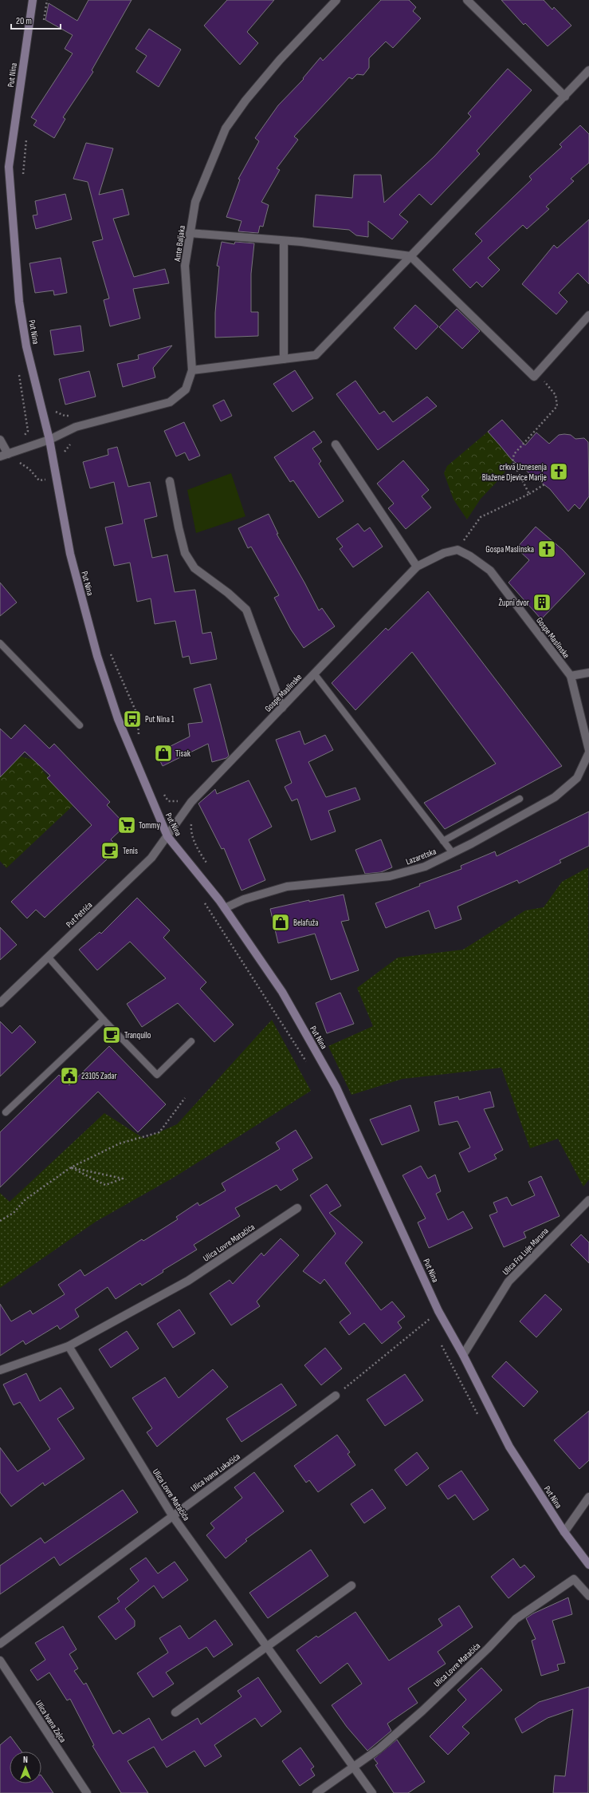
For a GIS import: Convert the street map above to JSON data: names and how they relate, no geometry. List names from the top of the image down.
{
  "streets": {
    "main road": ["Put Nina"],
    "street": [
      "Ante Baljaka",
      "Gospe Maslinske",
      "Lazaretska",
      "Put Petrića",
      "Ulica Lovre Matačića",
      "Ulica Fra Luje Maruna",
      "Ulica Ivana Lukačića",
      "Ulica Ivana Zajca"
    ]
  },
  "crossings": [
    ["Put Nina", "Ante Baljaka"],
    ["Put Nina", "Gospe Maslinske"],
    ["Put Nina", "Lazaretska"],
    ["Put Nina", "Put Petrića"],
    ["Put Nina", "Ulica Fra Luje Maruna"],
    ["Gospe Maslinske", "Lazaretska"],
    ["Gospe Maslinske", "Put Petrića"],
    ["Ulica Lovre Matačića", "Ulica Ivana Lukačića"]
  ],
  "places": {
    "church": ["crkva Uznesenja Blažene Djevice Marije", "Gospa Maslinska"],
    "building": ["Župni dvor"],
    "bus stop": ["Put Nina 1"],
    "shop": ["Tisak", "Belafuža"],
    "supermarket": ["Tommy"],
    "cafe": ["Tenis", "Tranquilo"],
    "public building": ["23105 Zadar"]
  },
  "scale_bar": "20 m",
  "north": "top"
}
